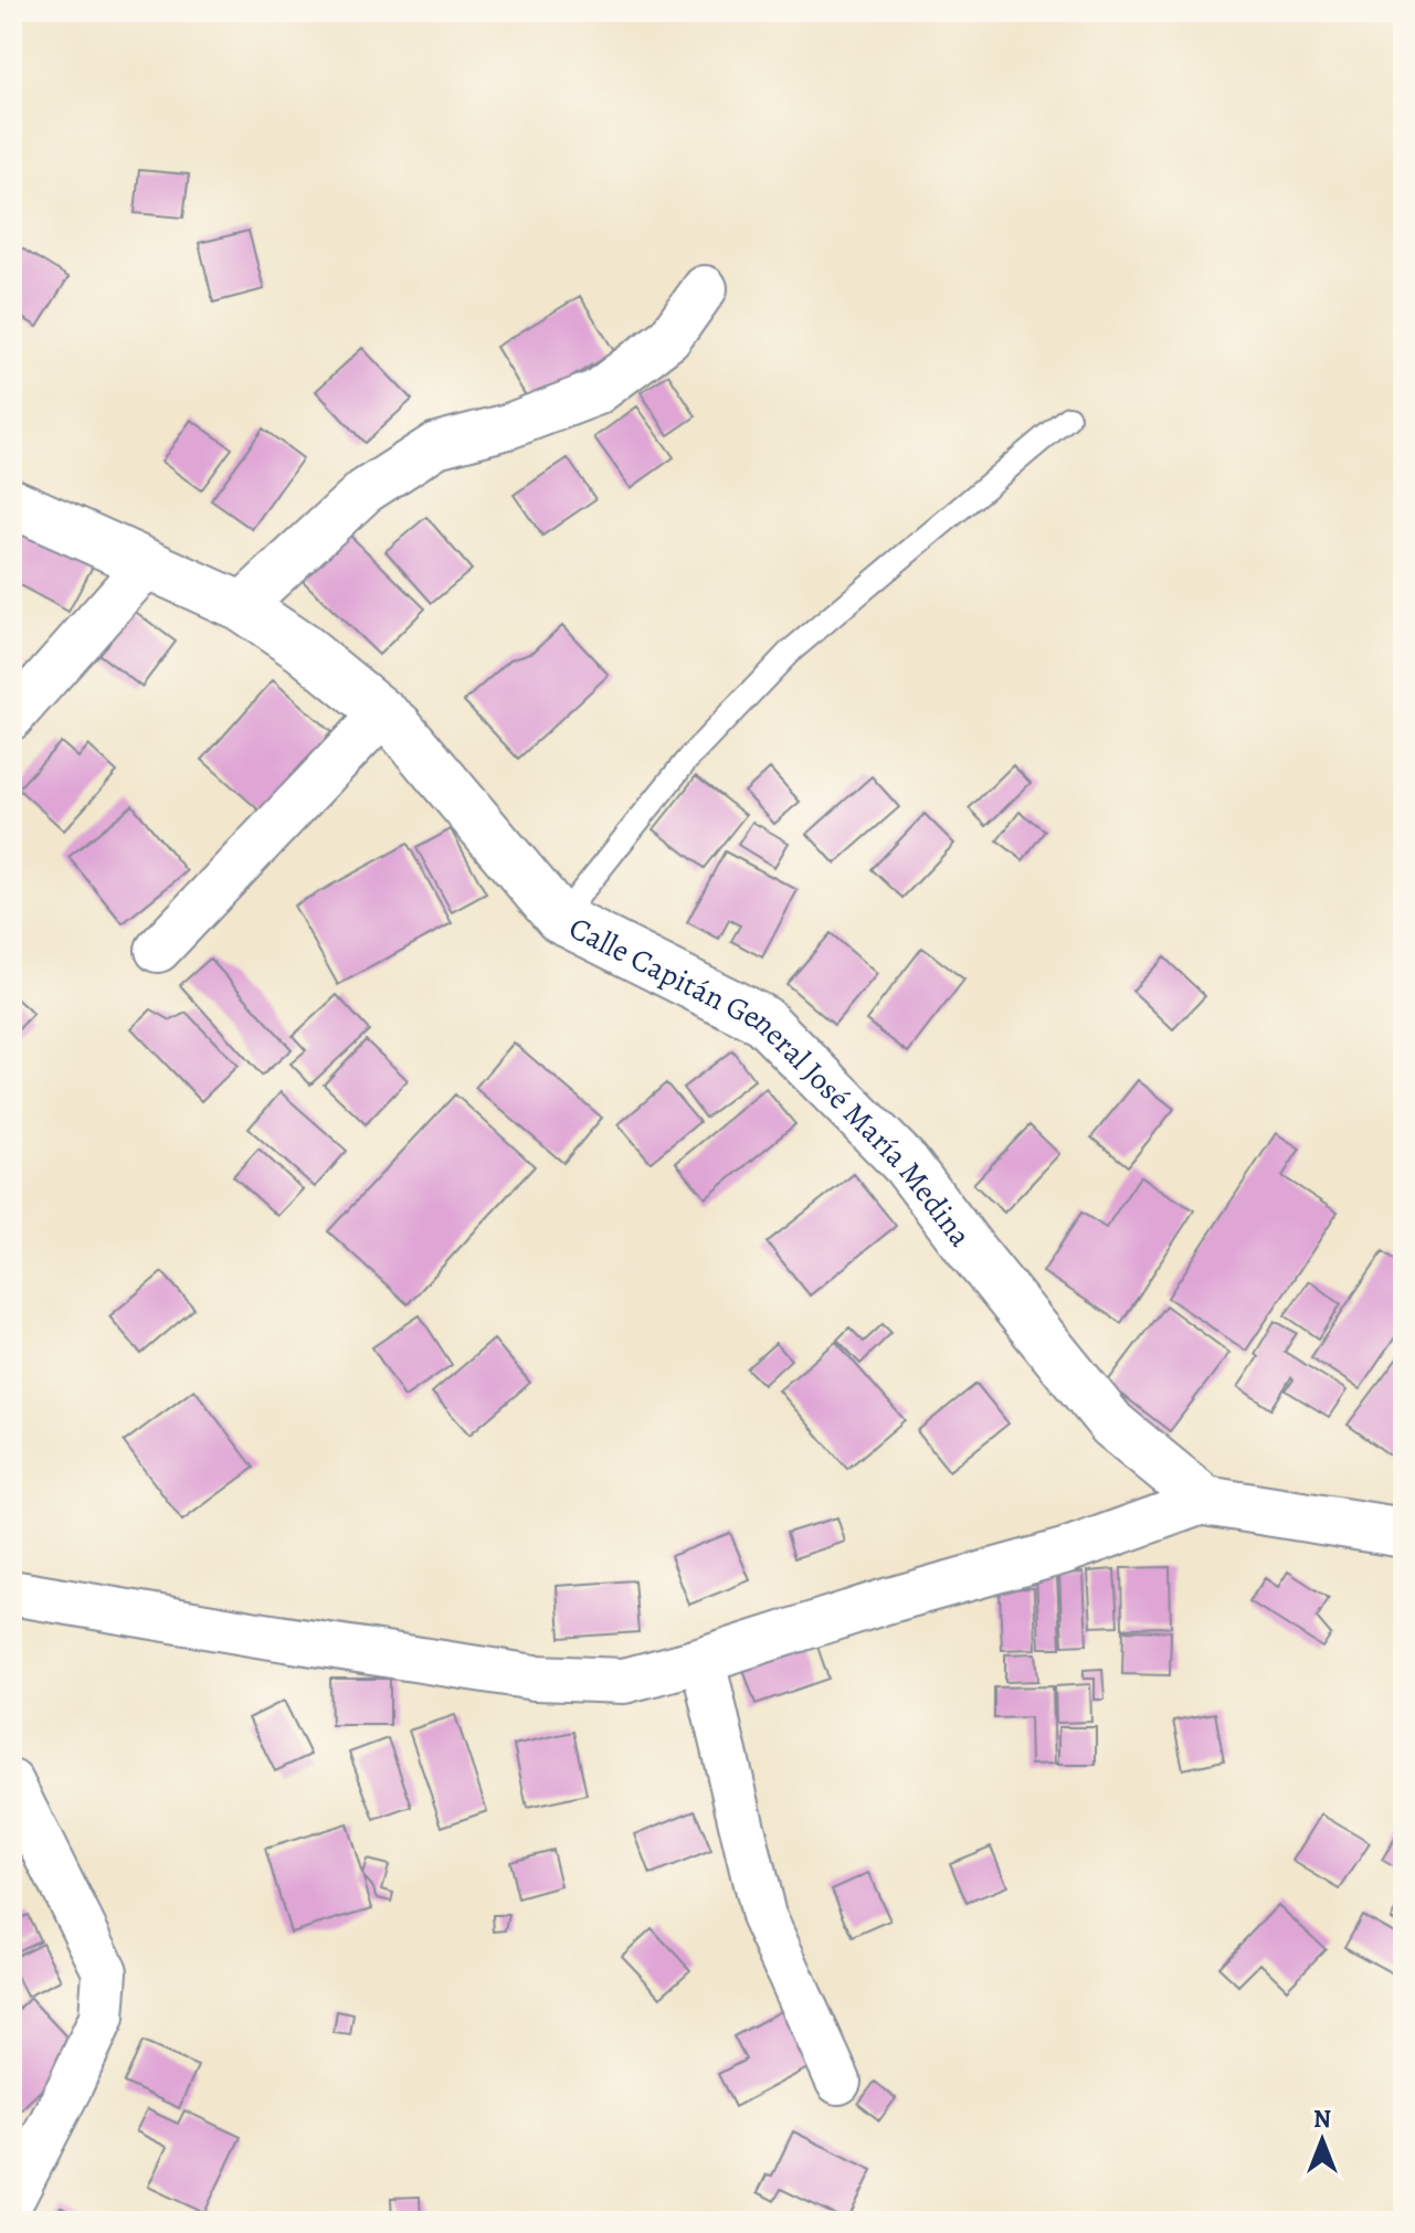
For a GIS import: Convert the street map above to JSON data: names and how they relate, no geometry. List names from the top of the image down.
{
  "streets": {
    "street": ["Calle Capitán General José María Medina"]
  },
  "north": "top"
}
